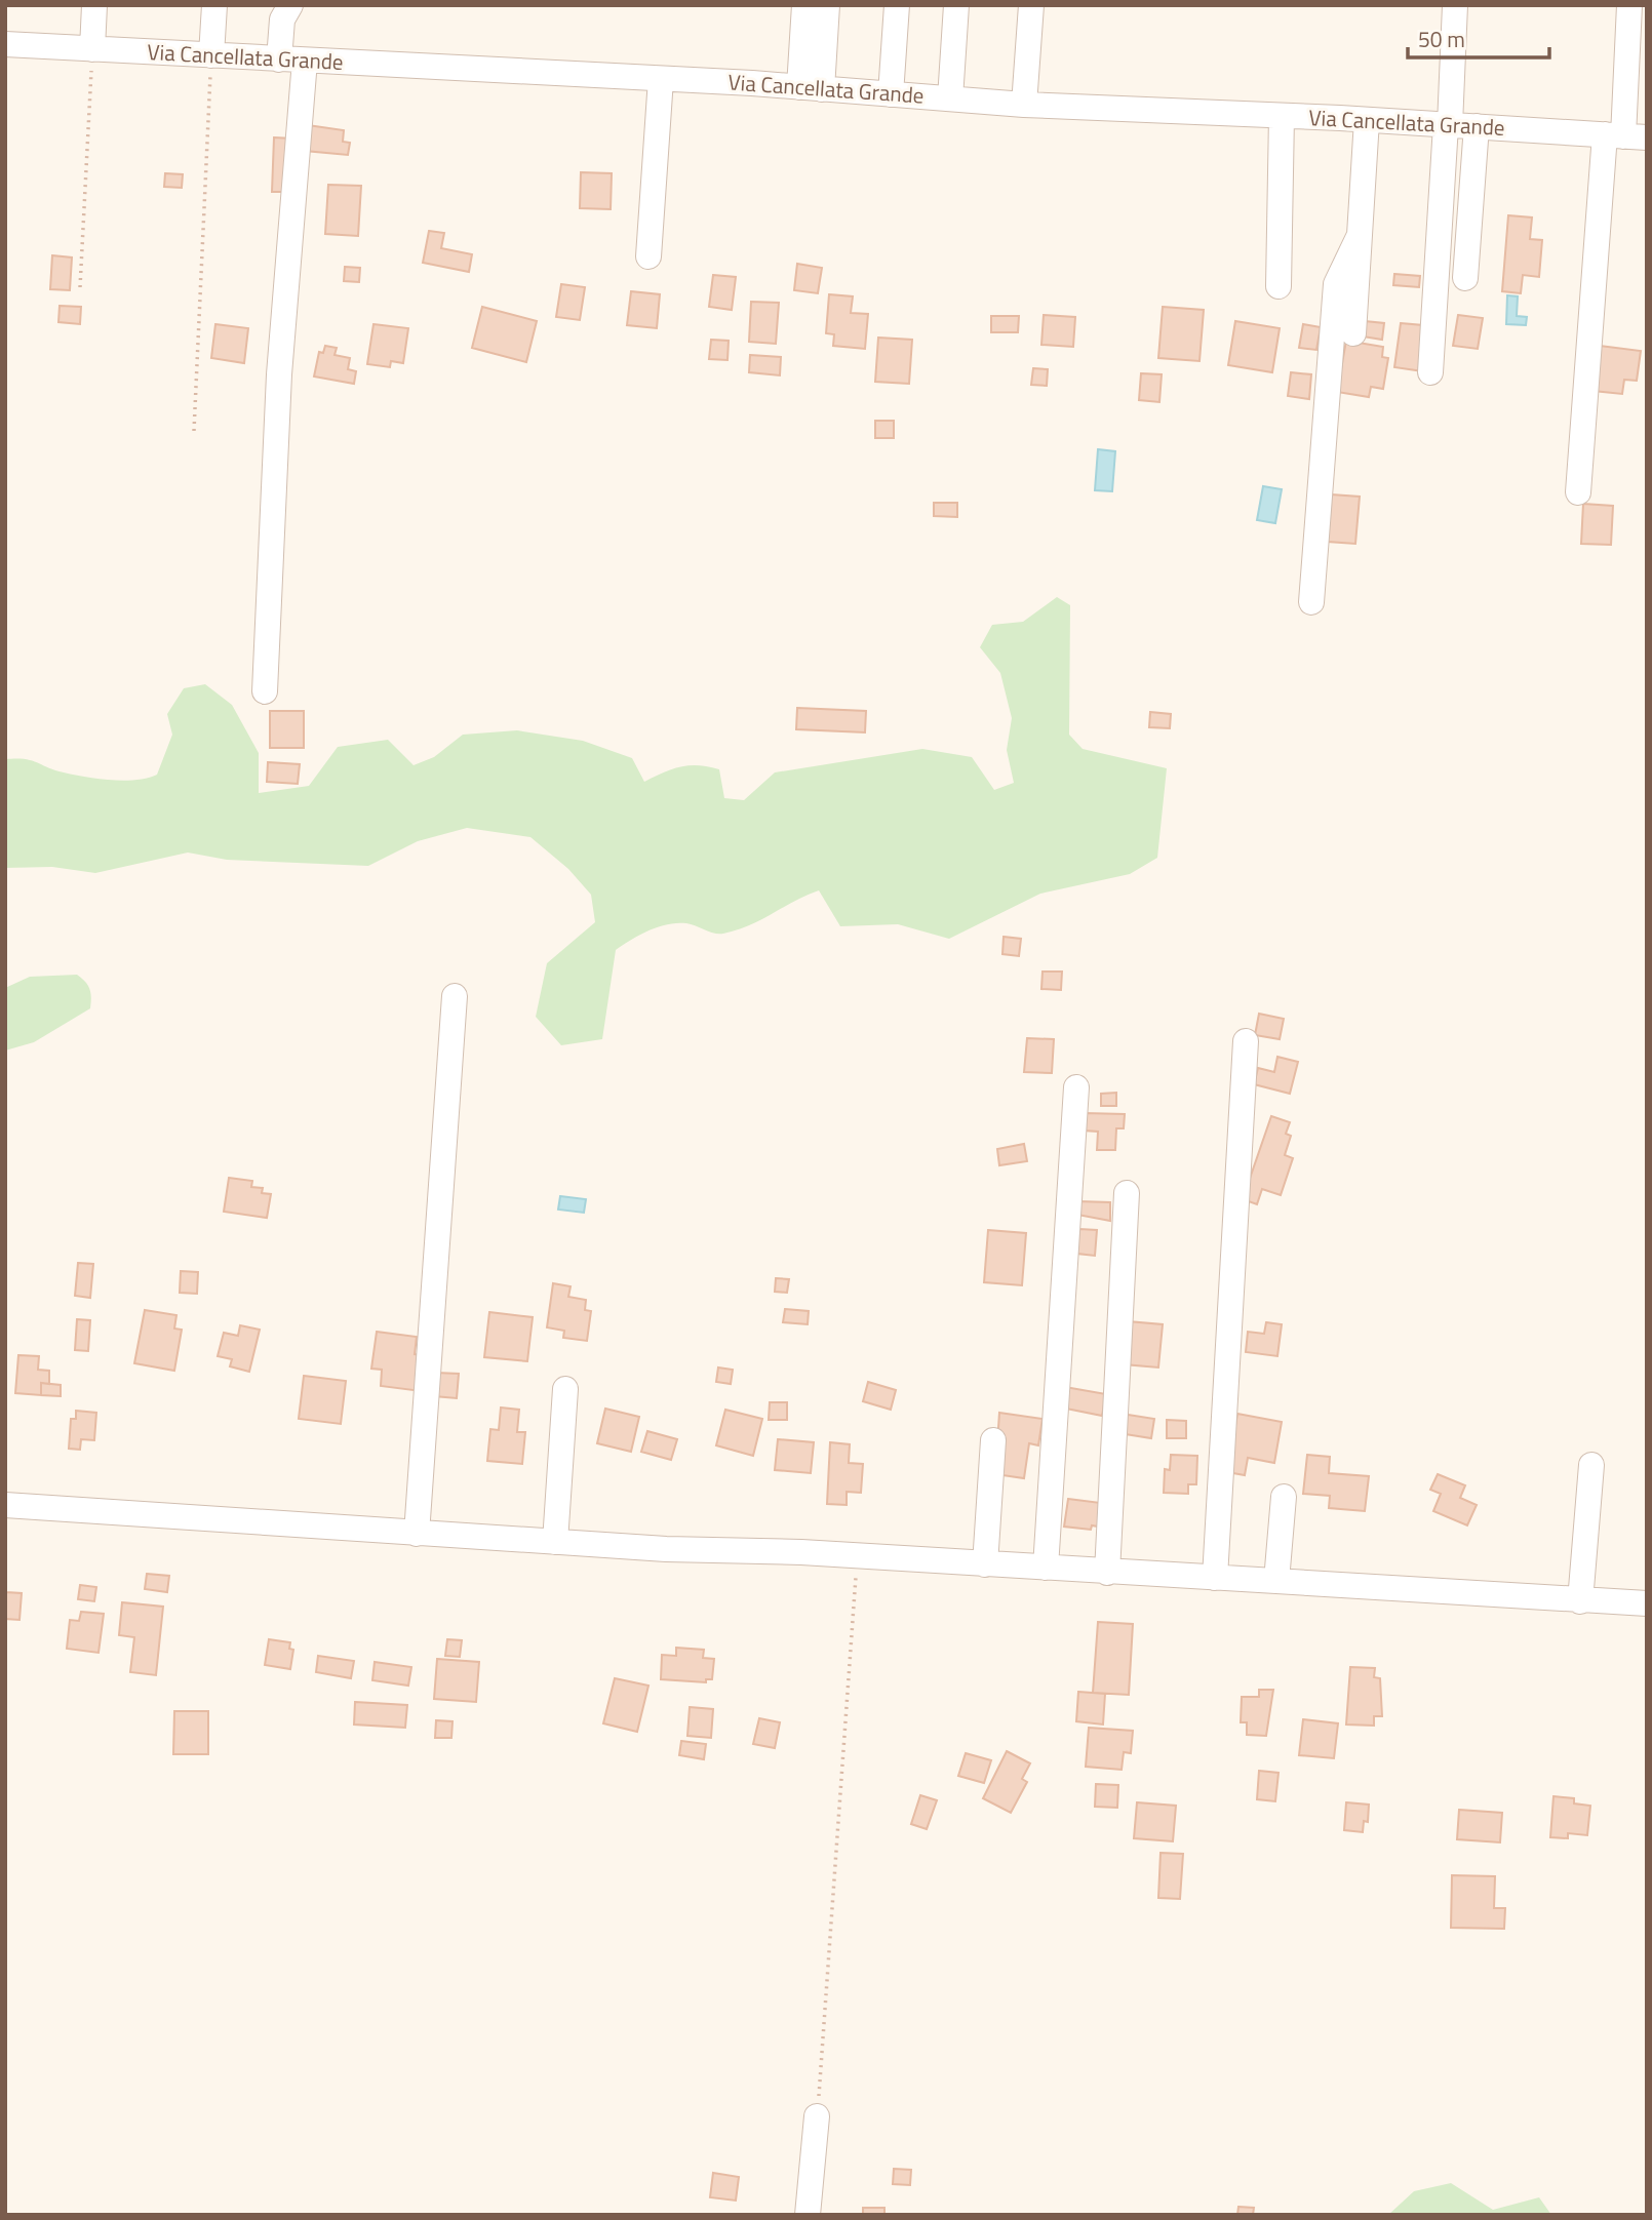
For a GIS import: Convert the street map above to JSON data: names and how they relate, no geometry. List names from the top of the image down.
{
  "streets": {
    "street": ["Via Cancellata Grande"]
  },
  "scale_bar": "50 m"
}
